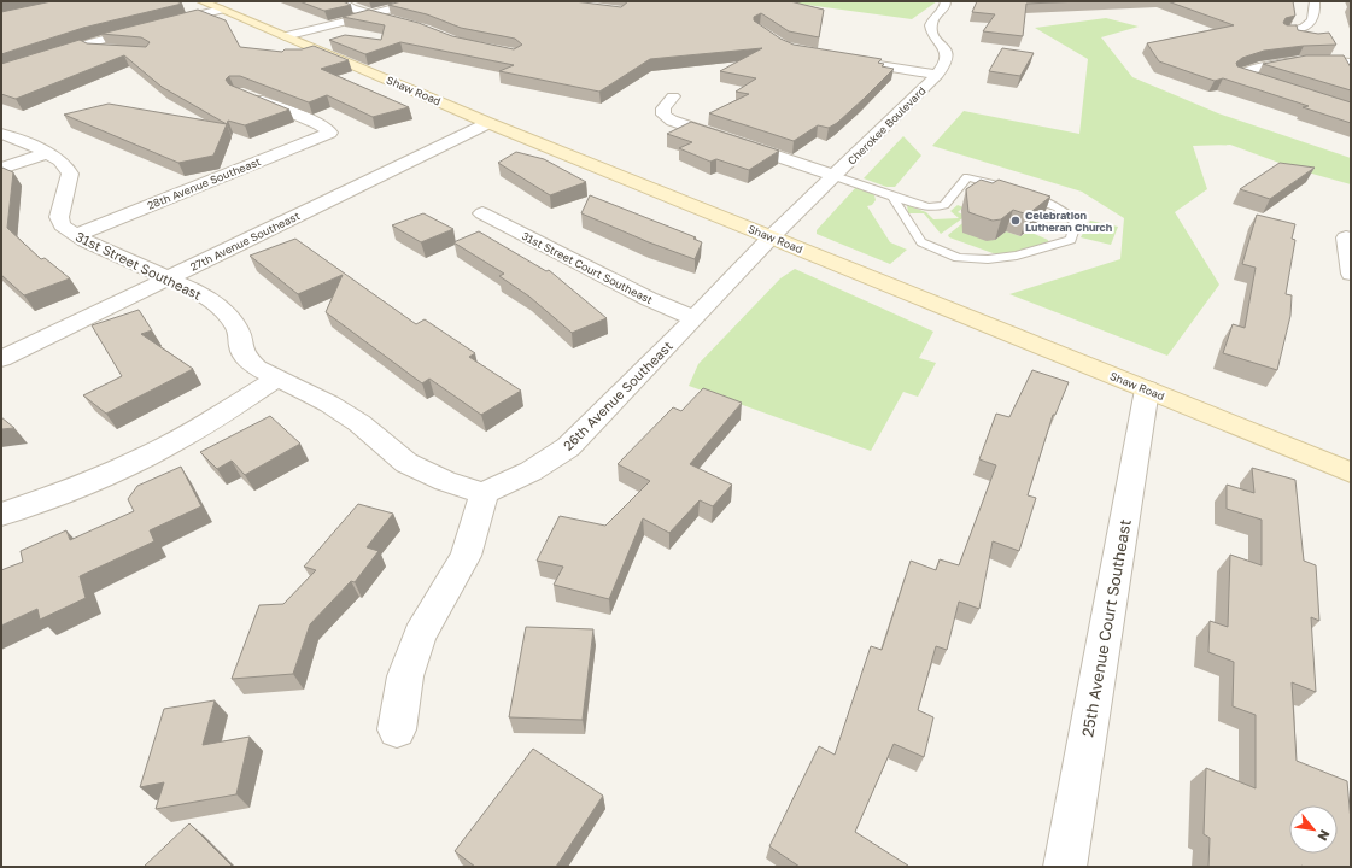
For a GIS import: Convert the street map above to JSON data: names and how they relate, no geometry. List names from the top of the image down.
{
  "streets": {
    "main road": ["Shaw Road"],
    "street": [
      "Cherokee Boulevard",
      "28th Avenue Southeast",
      "27th Avenue Southeast",
      "31st Street Southeast",
      "31st Street Court Southeast",
      "26th Avenue Southeast",
      "25th Avenue Court Southeast"
    ]
  },
  "crossings": [
    ["Shaw Road", "Cherokee Boulevard"],
    ["Shaw Road", "27th Avenue Southeast"],
    ["Shaw Road", "26th Avenue Southeast"],
    ["Shaw Road", "25th Avenue Court Southeast"],
    ["Cherokee Boulevard", "26th Avenue Southeast"],
    ["28th Avenue Southeast", "31st Street Southeast"],
    ["27th Avenue Southeast", "31st Street Southeast"],
    ["31st Street Southeast", "26th Avenue Southeast"],
    ["31st Street Court Southeast", "26th Avenue Southeast"]
  ],
  "places": ["Celebration Lutheran Church"],
  "north": "bottom right"
}
